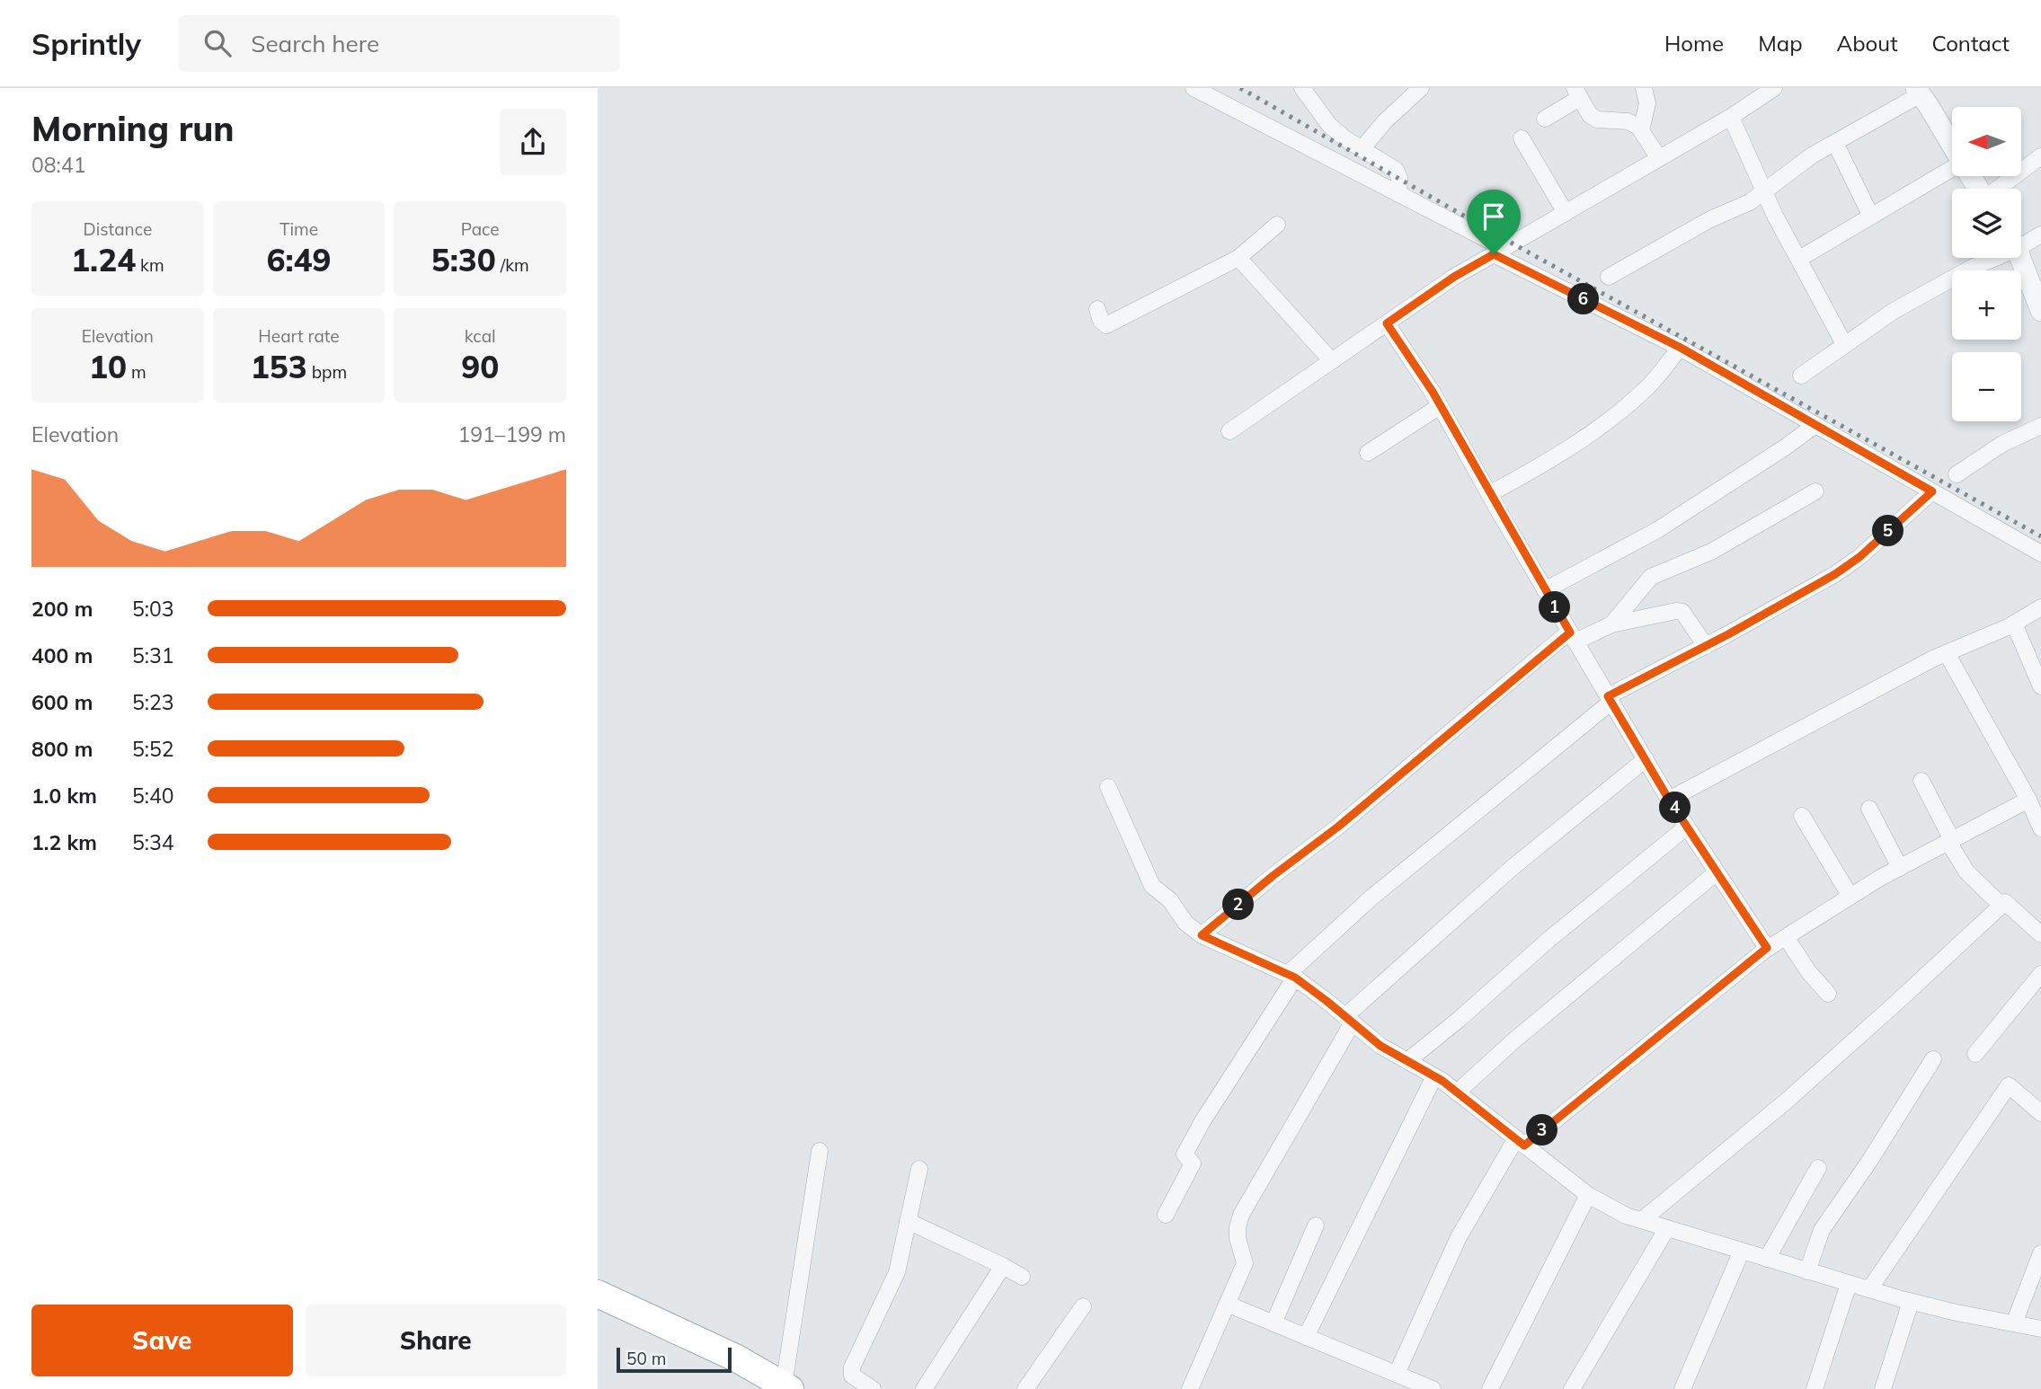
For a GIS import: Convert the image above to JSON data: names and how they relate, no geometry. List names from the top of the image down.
{
  "scale_bar": "50 m",
  "north": "left",
  "page": {
    "header": "Sprintly",
    "search": "Search here",
    "nav": [
      "Home",
      "Map",
      "About",
      "Contact"
    ],
    "heading": ["Morning run", "08:41"],
    "map_buttons": ["+", "−"],
    "stats": [
      ["Distance", "1.24 km"],
      ["Time", "6:49"],
      ["Pace", "5:30 /km"],
      ["Elevation", "10 m"],
      ["Heart rate", "153 bpm"],
      ["kcal", "90"]
    ],
    "pins": [
      "6",
      "5",
      "1",
      "4",
      "2",
      "3"
    ],
    "chart": ["Elevation", "191–199 m"],
    "list": [
      {
        "name": "200 m",
        "note": "5:03"
      },
      {
        "name": "400 m",
        "note": "5:31"
      },
      {
        "name": "600 m",
        "note": "5:23"
      },
      {
        "name": "800 m",
        "note": "5:52"
      },
      {
        "name": "1.0 km",
        "note": "5:40"
      },
      {
        "name": "1.2 km",
        "note": "5:34"
      }
    ],
    "buttons": ["Save", "Share"],
    "scale": "50 m"
  }
}
